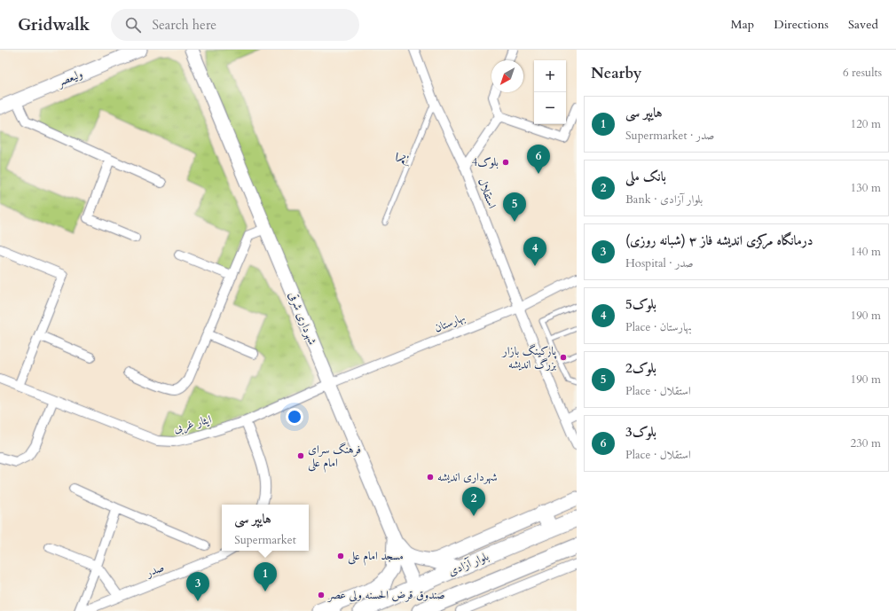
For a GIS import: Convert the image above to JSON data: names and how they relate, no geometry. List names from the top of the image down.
{
  "streets": {
    "main road": ["ولیعصر", "شهرداری شرقی", "بلوار آزادی"],
    "street": [
      "استقلال",
      "بهارستان",
      "ایثار غربی",
      "صدر"
    ],
    "lane": ["یکم"]
  },
  "crossings": [
    ["یکم", "استقلال"],
    ["استقلال", "بهارستان"],
    ["شهرداری شرقی", "بهارستان"],
    ["شهرداری شرقی", "ایثار غربی"],
    ["شهرداری شرقی", "بلوار آزادی"],
    ["بهارستان", "ایثار غربی"]
  ],
  "places": [
    "بلوک4",
    "پارکینگ بازار بزرگ اندیشه",
    "فرهنگ سرای امام علی",
    "شهرداری اندیشه",
    "مسجد امام علی",
    "صندوق قرض الحسنه ولی عصر"
  ],
  "north": "bottom left",
  "page": {
    "header": "Gridwalk",
    "search": "Search here",
    "nav": ["Map", "Directions", "Saved"],
    "heading": ["Nearby", "6 results"],
    "map_buttons": ["+", "−"],
    "list": [
      {
        "mark": "1",
        "name": "هایپر سی",
        "note": "Supermarket · صدر",
        "value": "120 m"
      },
      {
        "mark": "2",
        "name": "بانک ملی",
        "note": "Bank · بلوار آزادی",
        "value": "130 m"
      },
      {
        "mark": "3",
        "name": "درمانگاه مرکزی اندیشه فاز ۳ (شبانه روزی)",
        "note": "Hospital · صدر",
        "value": "140 m"
      },
      {
        "mark": "4",
        "name": "بلوک5",
        "note": "Place · بهارستان",
        "value": "190 m"
      },
      {
        "mark": "5",
        "name": "بلوک2",
        "note": "Place · استقلال",
        "value": "190 m"
      },
      {
        "mark": "6",
        "name": "بلوک3",
        "note": "Place · استقلال",
        "value": "230 m"
      }
    ],
    "pins": [
      "6",
      "5",
      "4",
      "2",
      "1",
      "3"
    ],
    "popup": ["هایپر سی", "Supermarket"]
  }
}
